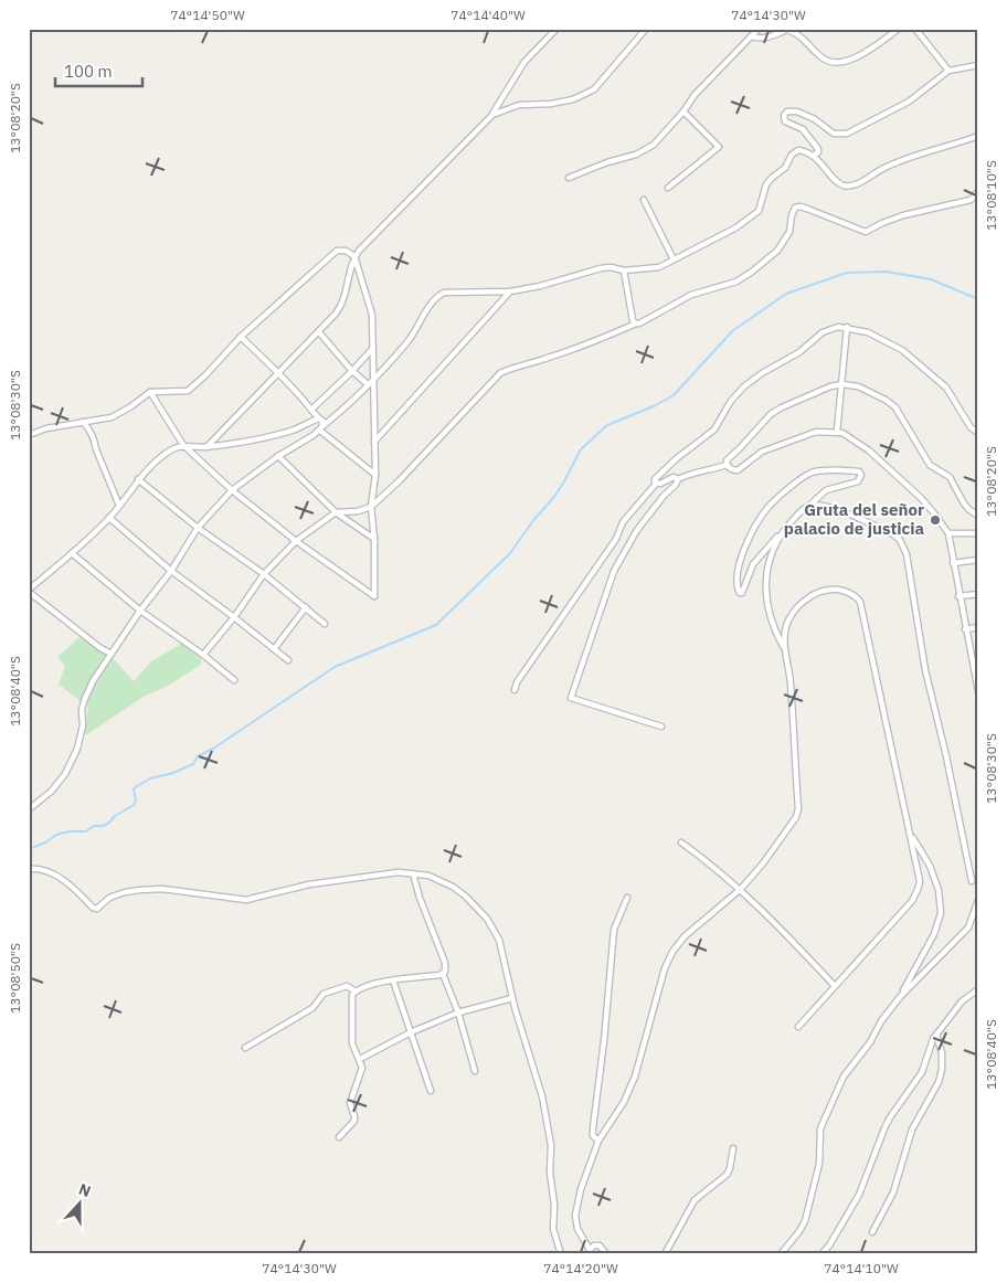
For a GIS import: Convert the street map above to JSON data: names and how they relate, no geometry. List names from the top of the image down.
{
  "places": ["Gruta del señor palacio de justicia"],
  "scale_bar": "100 m",
  "north": "top",
  "coordinates": [
    "74°14'50\"W",
    "74°14'40\"W",
    "74°14'30\"W",
    "13°08'20\"S",
    "13°08'10\"S",
    "13°08'30\"S",
    "13°08'40\"S",
    "13°08'50\"S",
    "74°14'20\"W",
    "74°14'10\"W"
  ]
}
